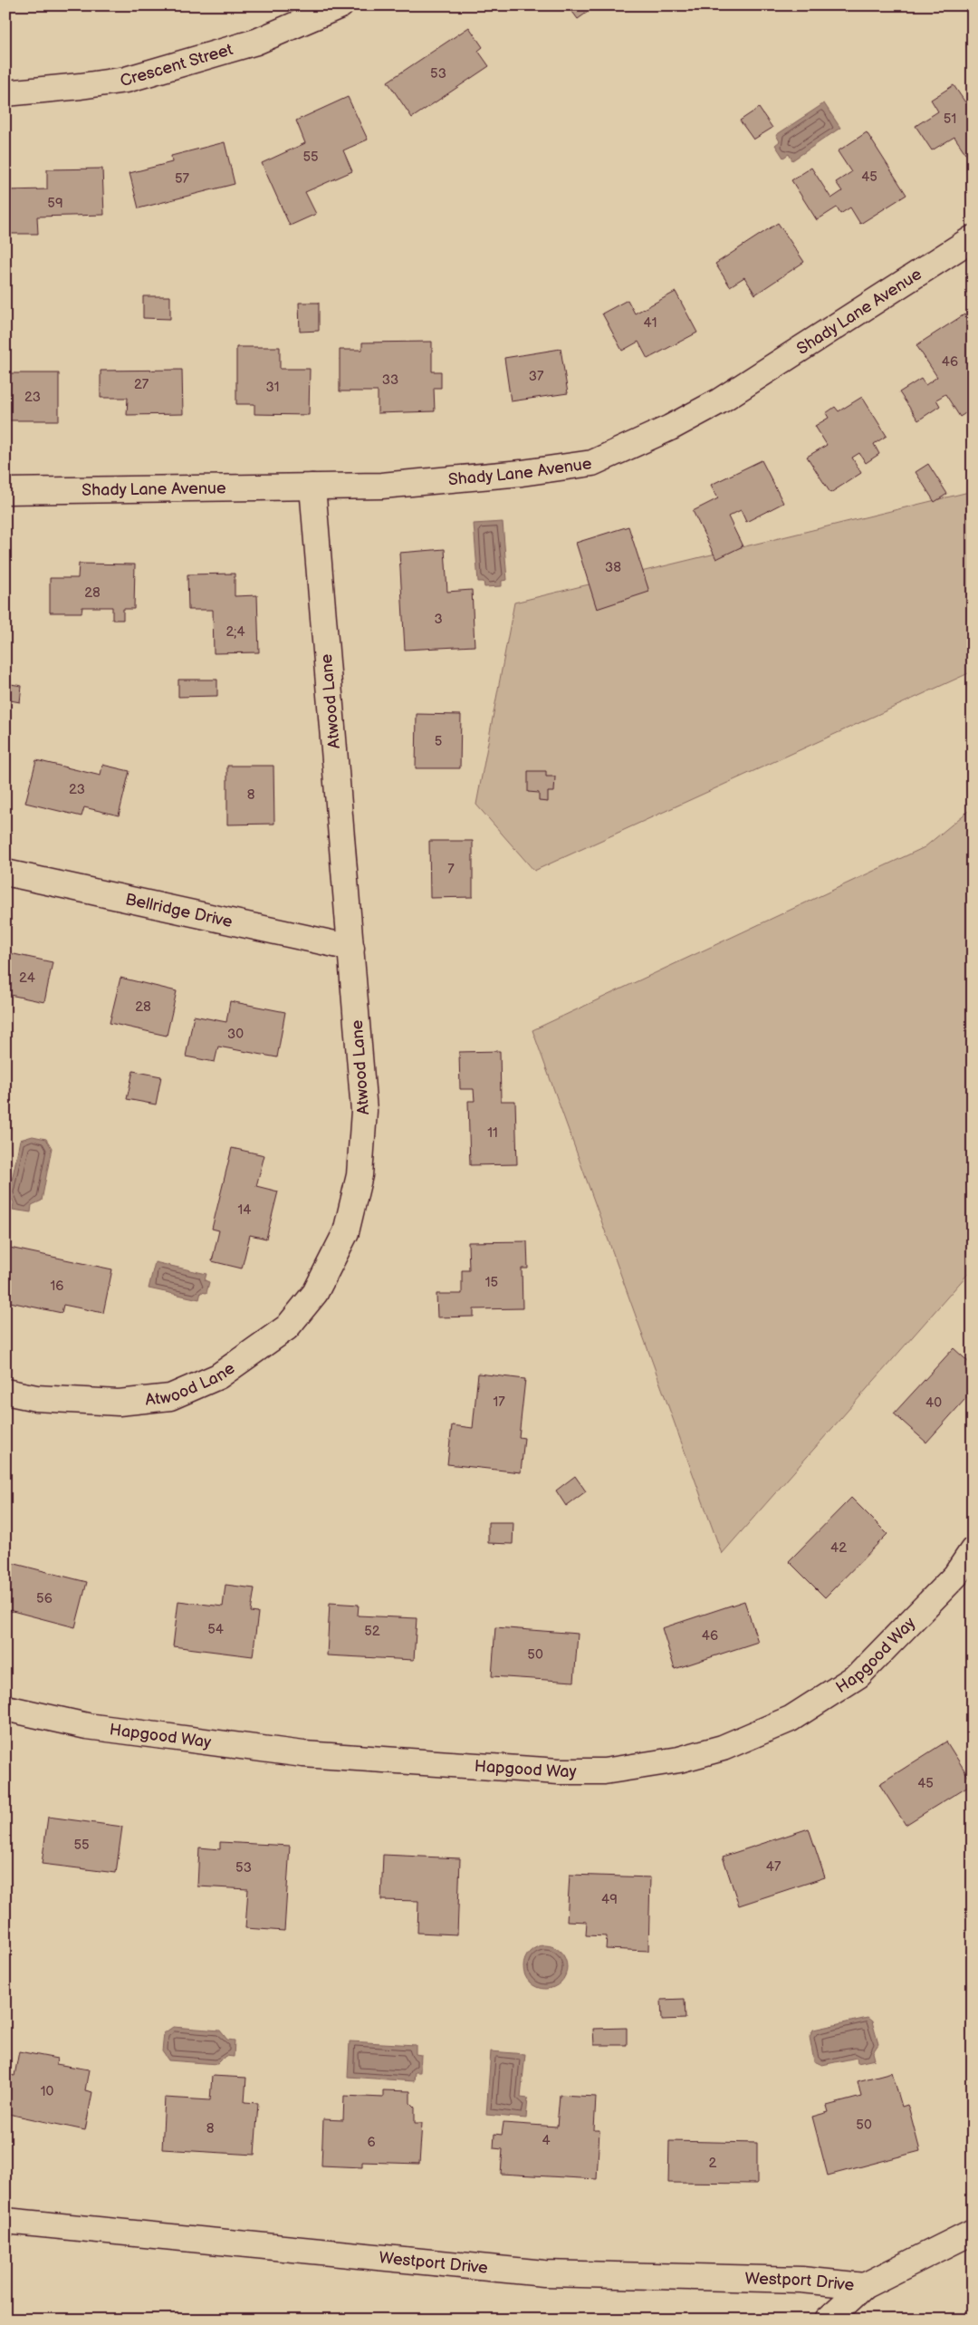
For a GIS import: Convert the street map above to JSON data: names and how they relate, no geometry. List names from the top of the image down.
{
  "streets": {
    "street": [
      "Crescent Street",
      "Shady Lane Avenue",
      "Atwood Lane",
      "Bellridge Drive",
      "Hapgood Way",
      "Westport Drive"
    ]
  },
  "crossings": [
    ["Shady Lane Avenue", "Atwood Lane"],
    ["Atwood Lane", "Bellridge Drive"]
  ],
  "house_numbers": [
    "53",
    "51",
    "55",
    "45",
    "57",
    "59",
    "41",
    "46",
    "37",
    "33",
    "27",
    "31",
    "23",
    "38",
    "28",
    "3",
    "2;4",
    "5",
    "23",
    "8",
    "7",
    "24",
    "28",
    "30",
    "11",
    "14",
    "15",
    "16",
    "17",
    "40",
    "42",
    "56",
    "54",
    "52",
    "46",
    "50",
    "45",
    "55",
    "47",
    "53",
    "49",
    "10",
    "50",
    "8",
    "4",
    "6",
    "2"
  ]
}
